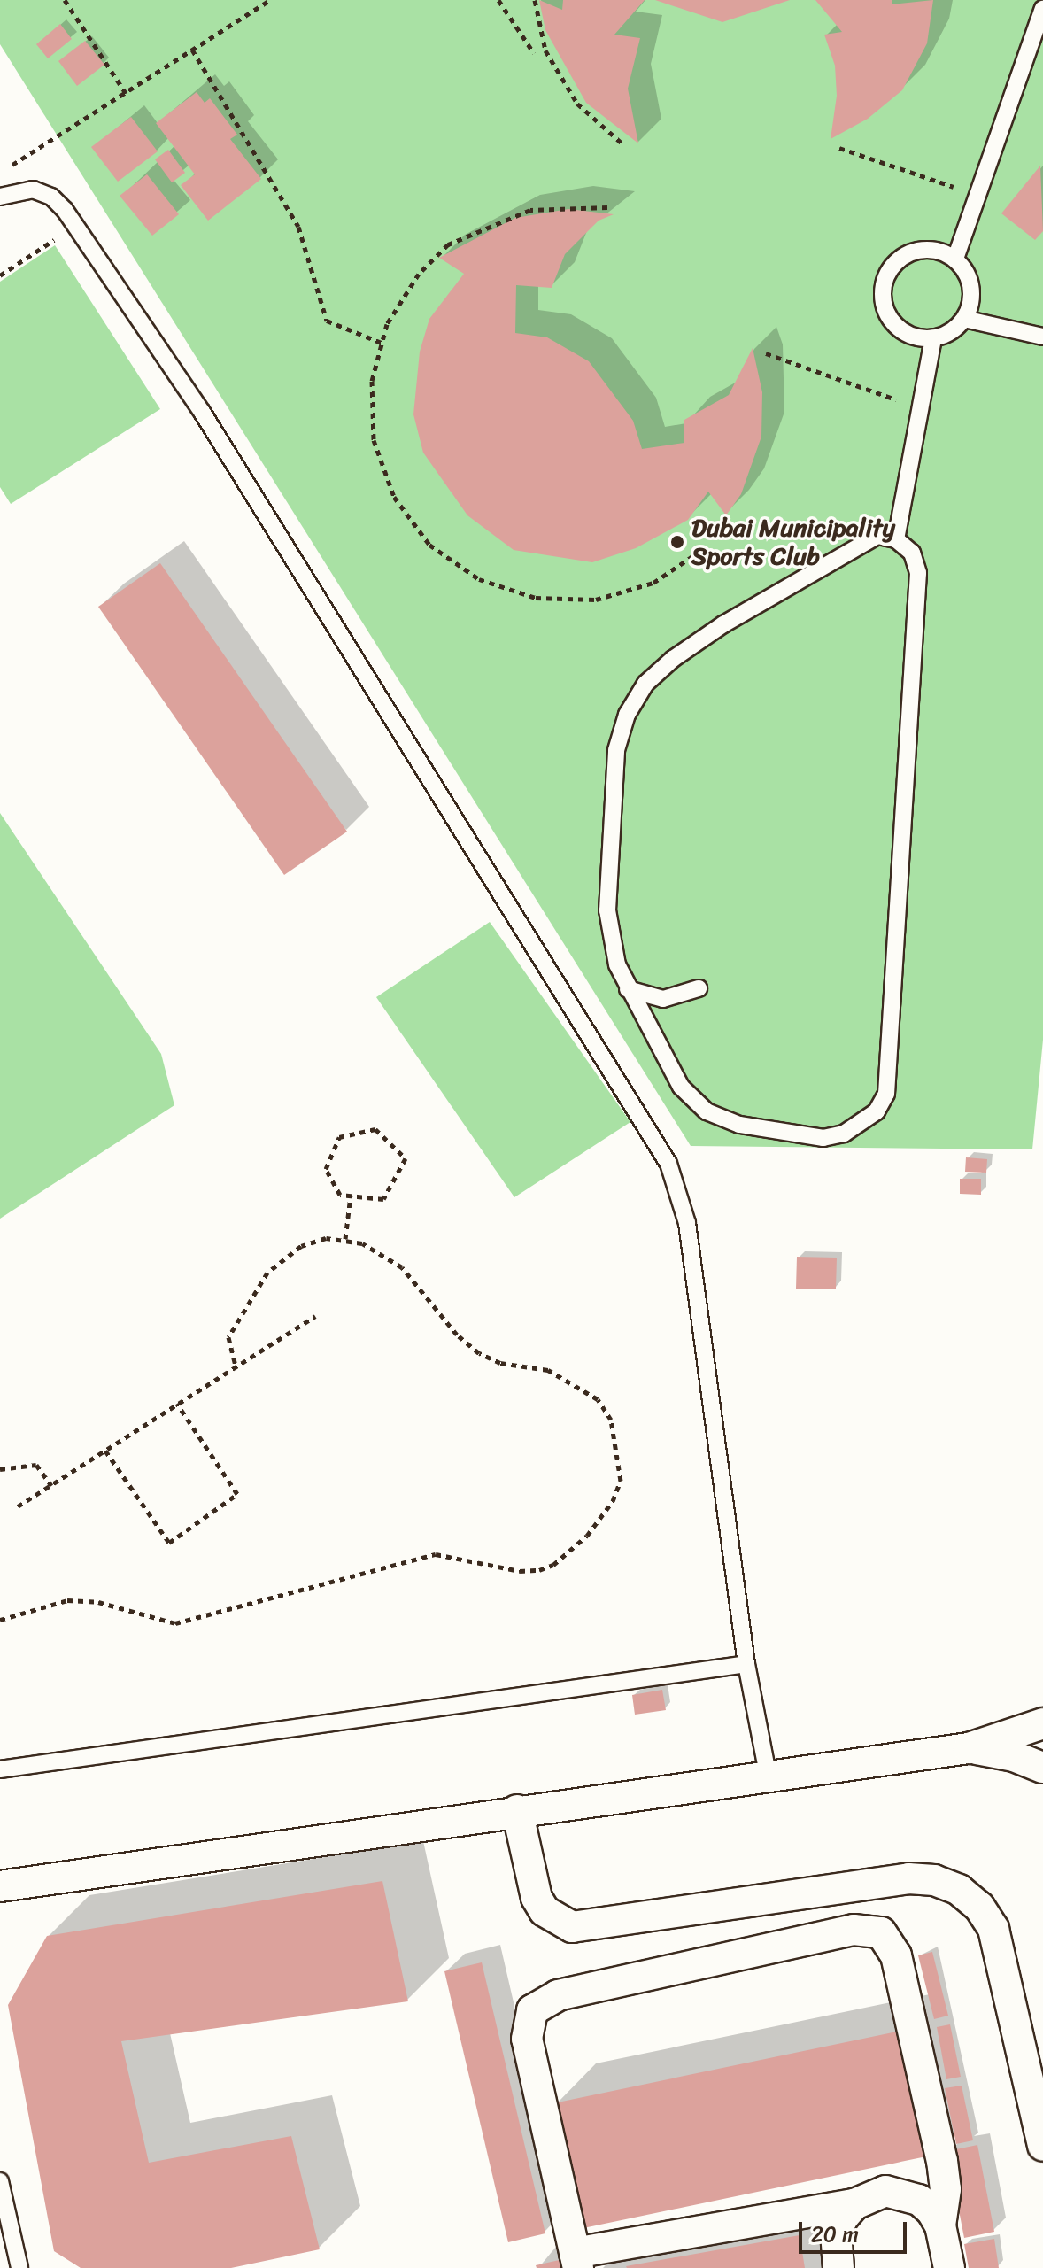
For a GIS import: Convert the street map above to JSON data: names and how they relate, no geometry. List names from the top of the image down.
{
  "places": ["Dubai Municipality Sports Club"],
  "scale_bar": "20 m"
}
